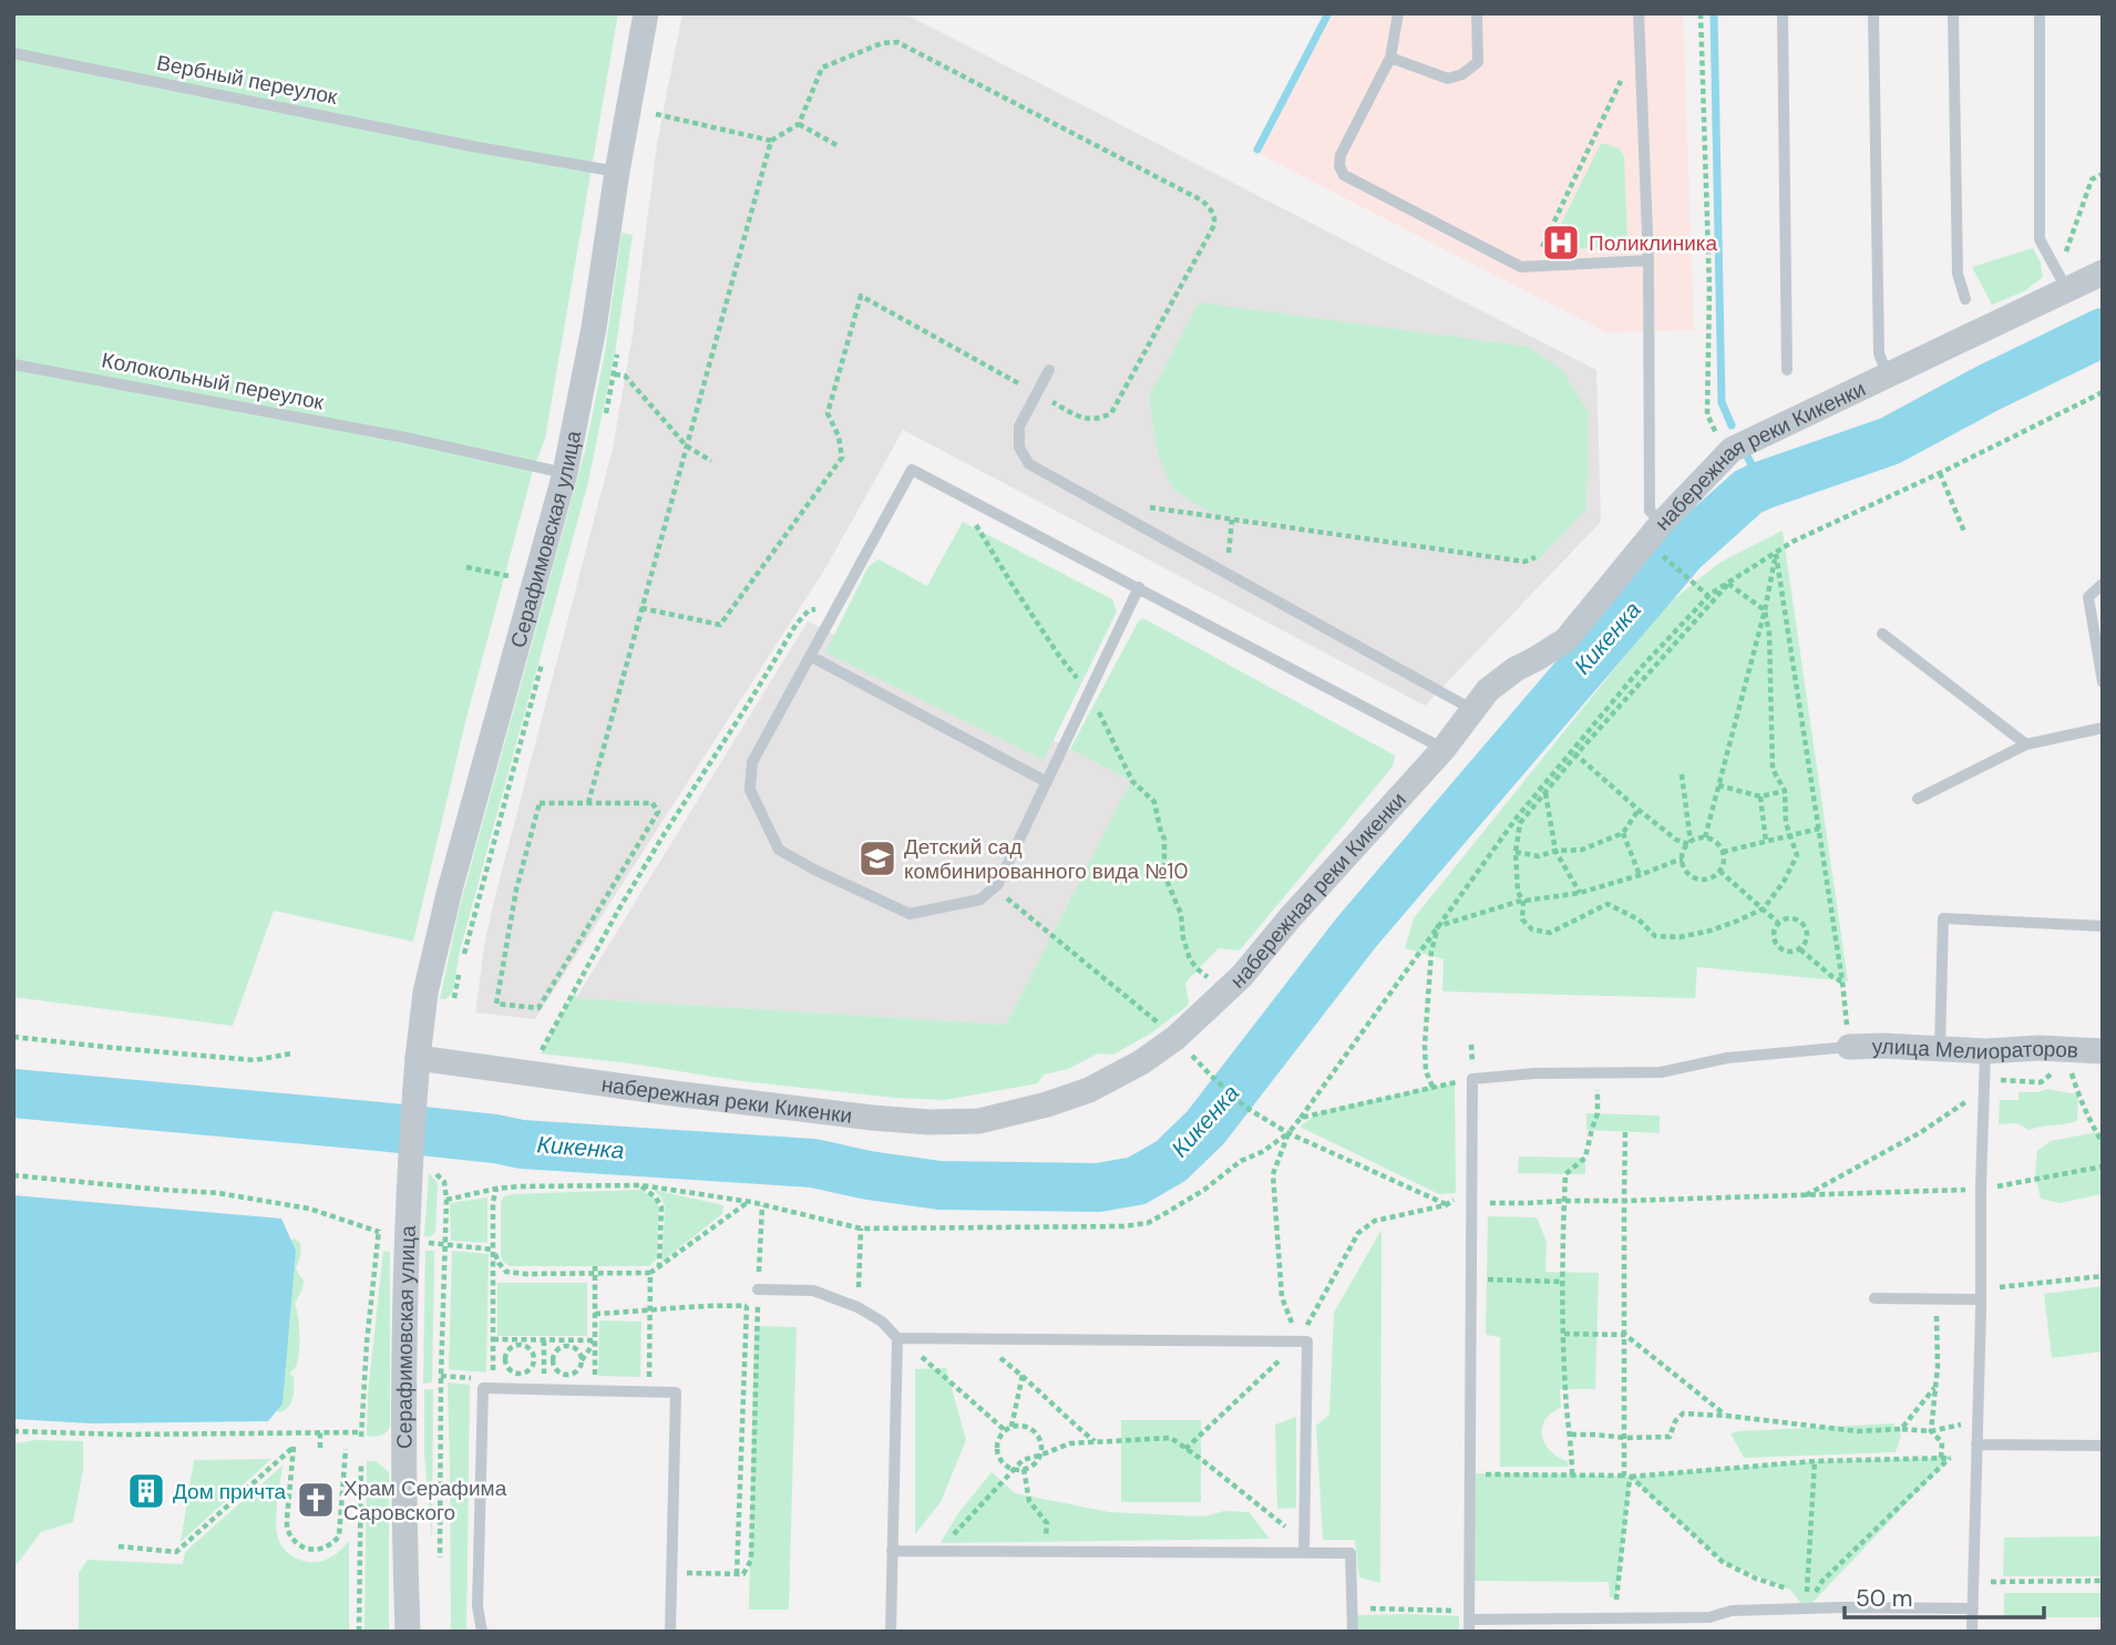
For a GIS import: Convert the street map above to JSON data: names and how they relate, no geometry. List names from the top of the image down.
{
  "streets": {
    "street": ["набережная реки Кикенки", "Серафимовская улица", "улица Мелиораторов"],
    "lane": ["Вербный переулок", "Колокольный переулок"]
  },
  "crossings": [
    ["Вербный переулок", "Серафимовская улица"],
    ["Колокольный переулок", "Серафимовская улица"],
    ["набережная реки Кикенки", "Серафимовская улица"]
  ],
  "water": ["Кикенка"],
  "places": {
    "hospital": ["Поликлиника"],
    "school or university": ["Детский сад комбинированного вида №10"],
    "building": ["Дом причта"],
    "church": ["Храм Серафима Саровского"]
  },
  "scale_bar": "50 m"
}
